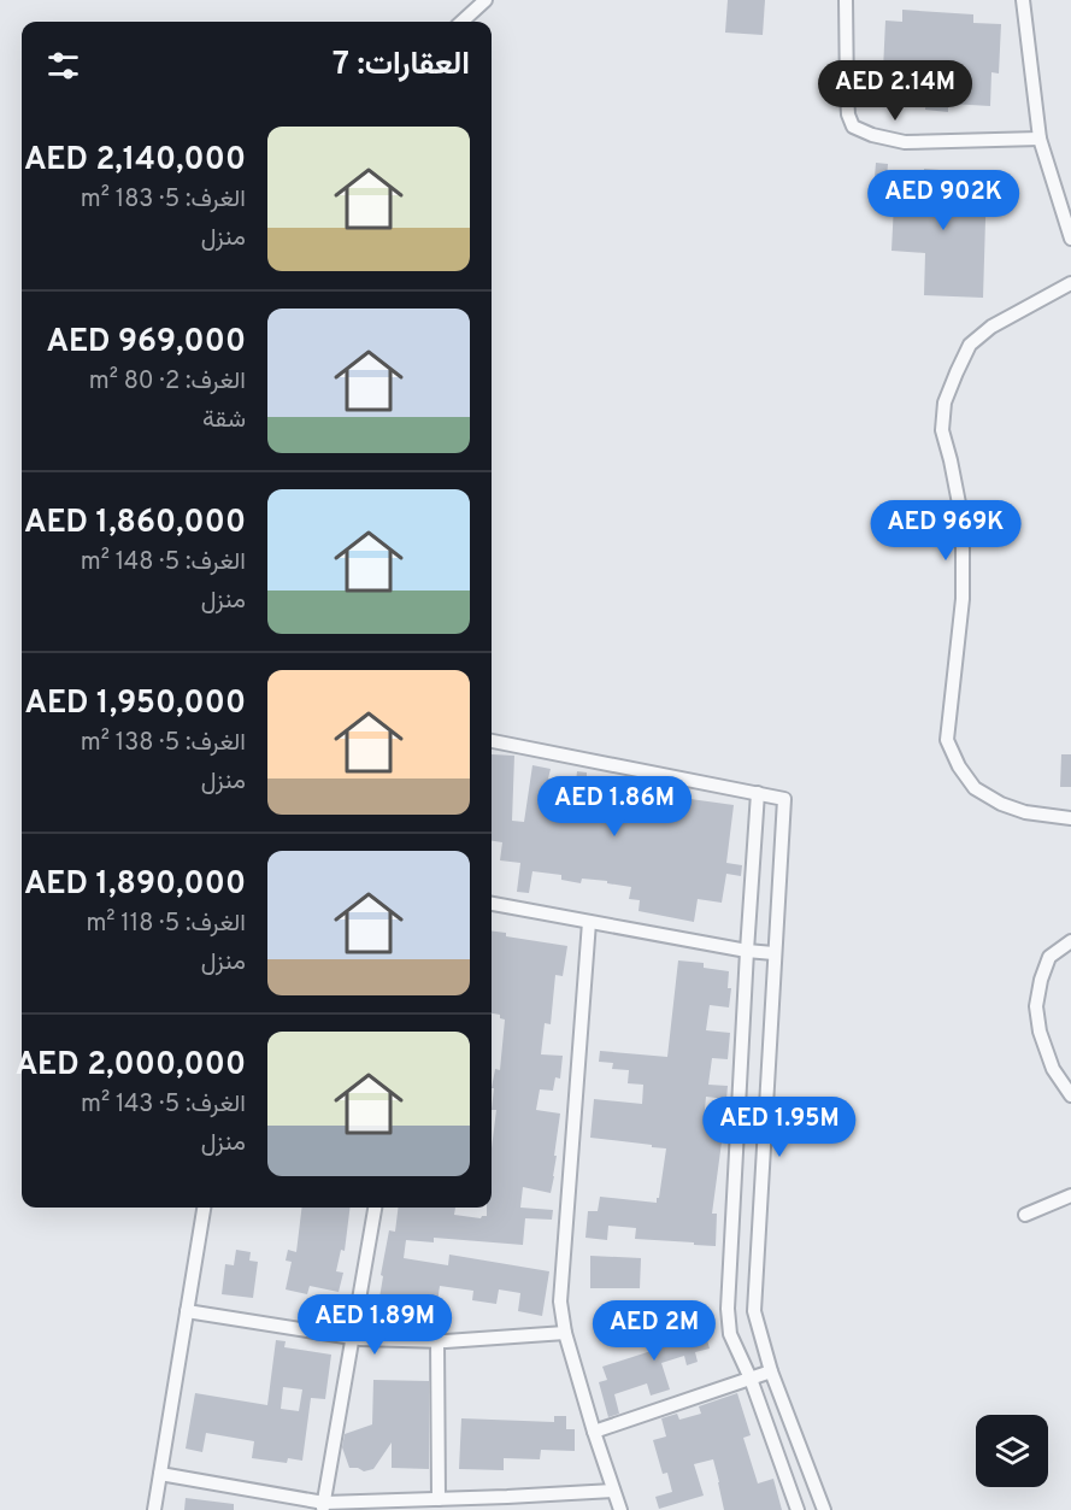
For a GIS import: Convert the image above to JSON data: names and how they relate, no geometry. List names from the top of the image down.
{
  "page": {
    "heading": "العقارات: 7",
    "price": [
      "AED 2.14M",
      "AED 902K",
      "AED 969K",
      "AED 1.86M",
      "AED 1.95M",
      "AED 1.89M",
      "AED 2M"
    ],
    "list": [
      {
        "name": "AED 2,140,000",
        "note": "الغرف: 5 · 183 m² · منزل"
      },
      {
        "name": "AED 969,000",
        "note": "الغرف: 2 · 80 m² · شقة"
      },
      {
        "name": "AED 1,860,000",
        "note": "الغرف: 5 · 148 m² · منزل"
      },
      {
        "name": "AED 1,950,000",
        "note": "الغرف: 5 · 138 m² · منزل"
      },
      {
        "name": "AED 1,890,000",
        "note": "الغرف: 5 · 118 m² · منزل"
      },
      {
        "name": "AED 2,000,000",
        "note": "الغرف: 5 · 143 m² · منزل"
      }
    ]
  }
}
